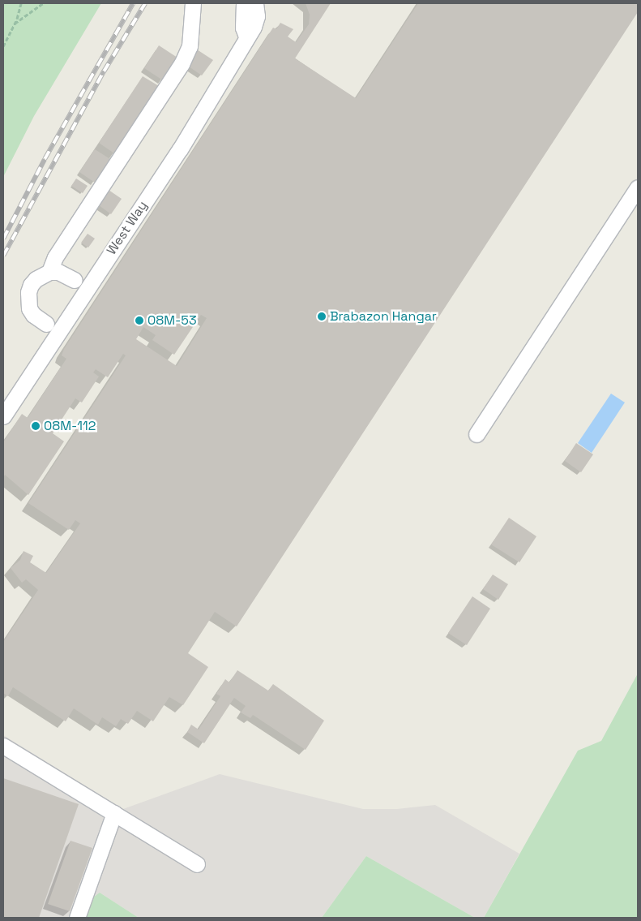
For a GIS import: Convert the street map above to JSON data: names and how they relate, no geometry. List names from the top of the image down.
{
  "streets": {
    "lane": ["West Way"]
  },
  "places": ["Brabazon Hangar", "08M-53", "08M-112"]
}
